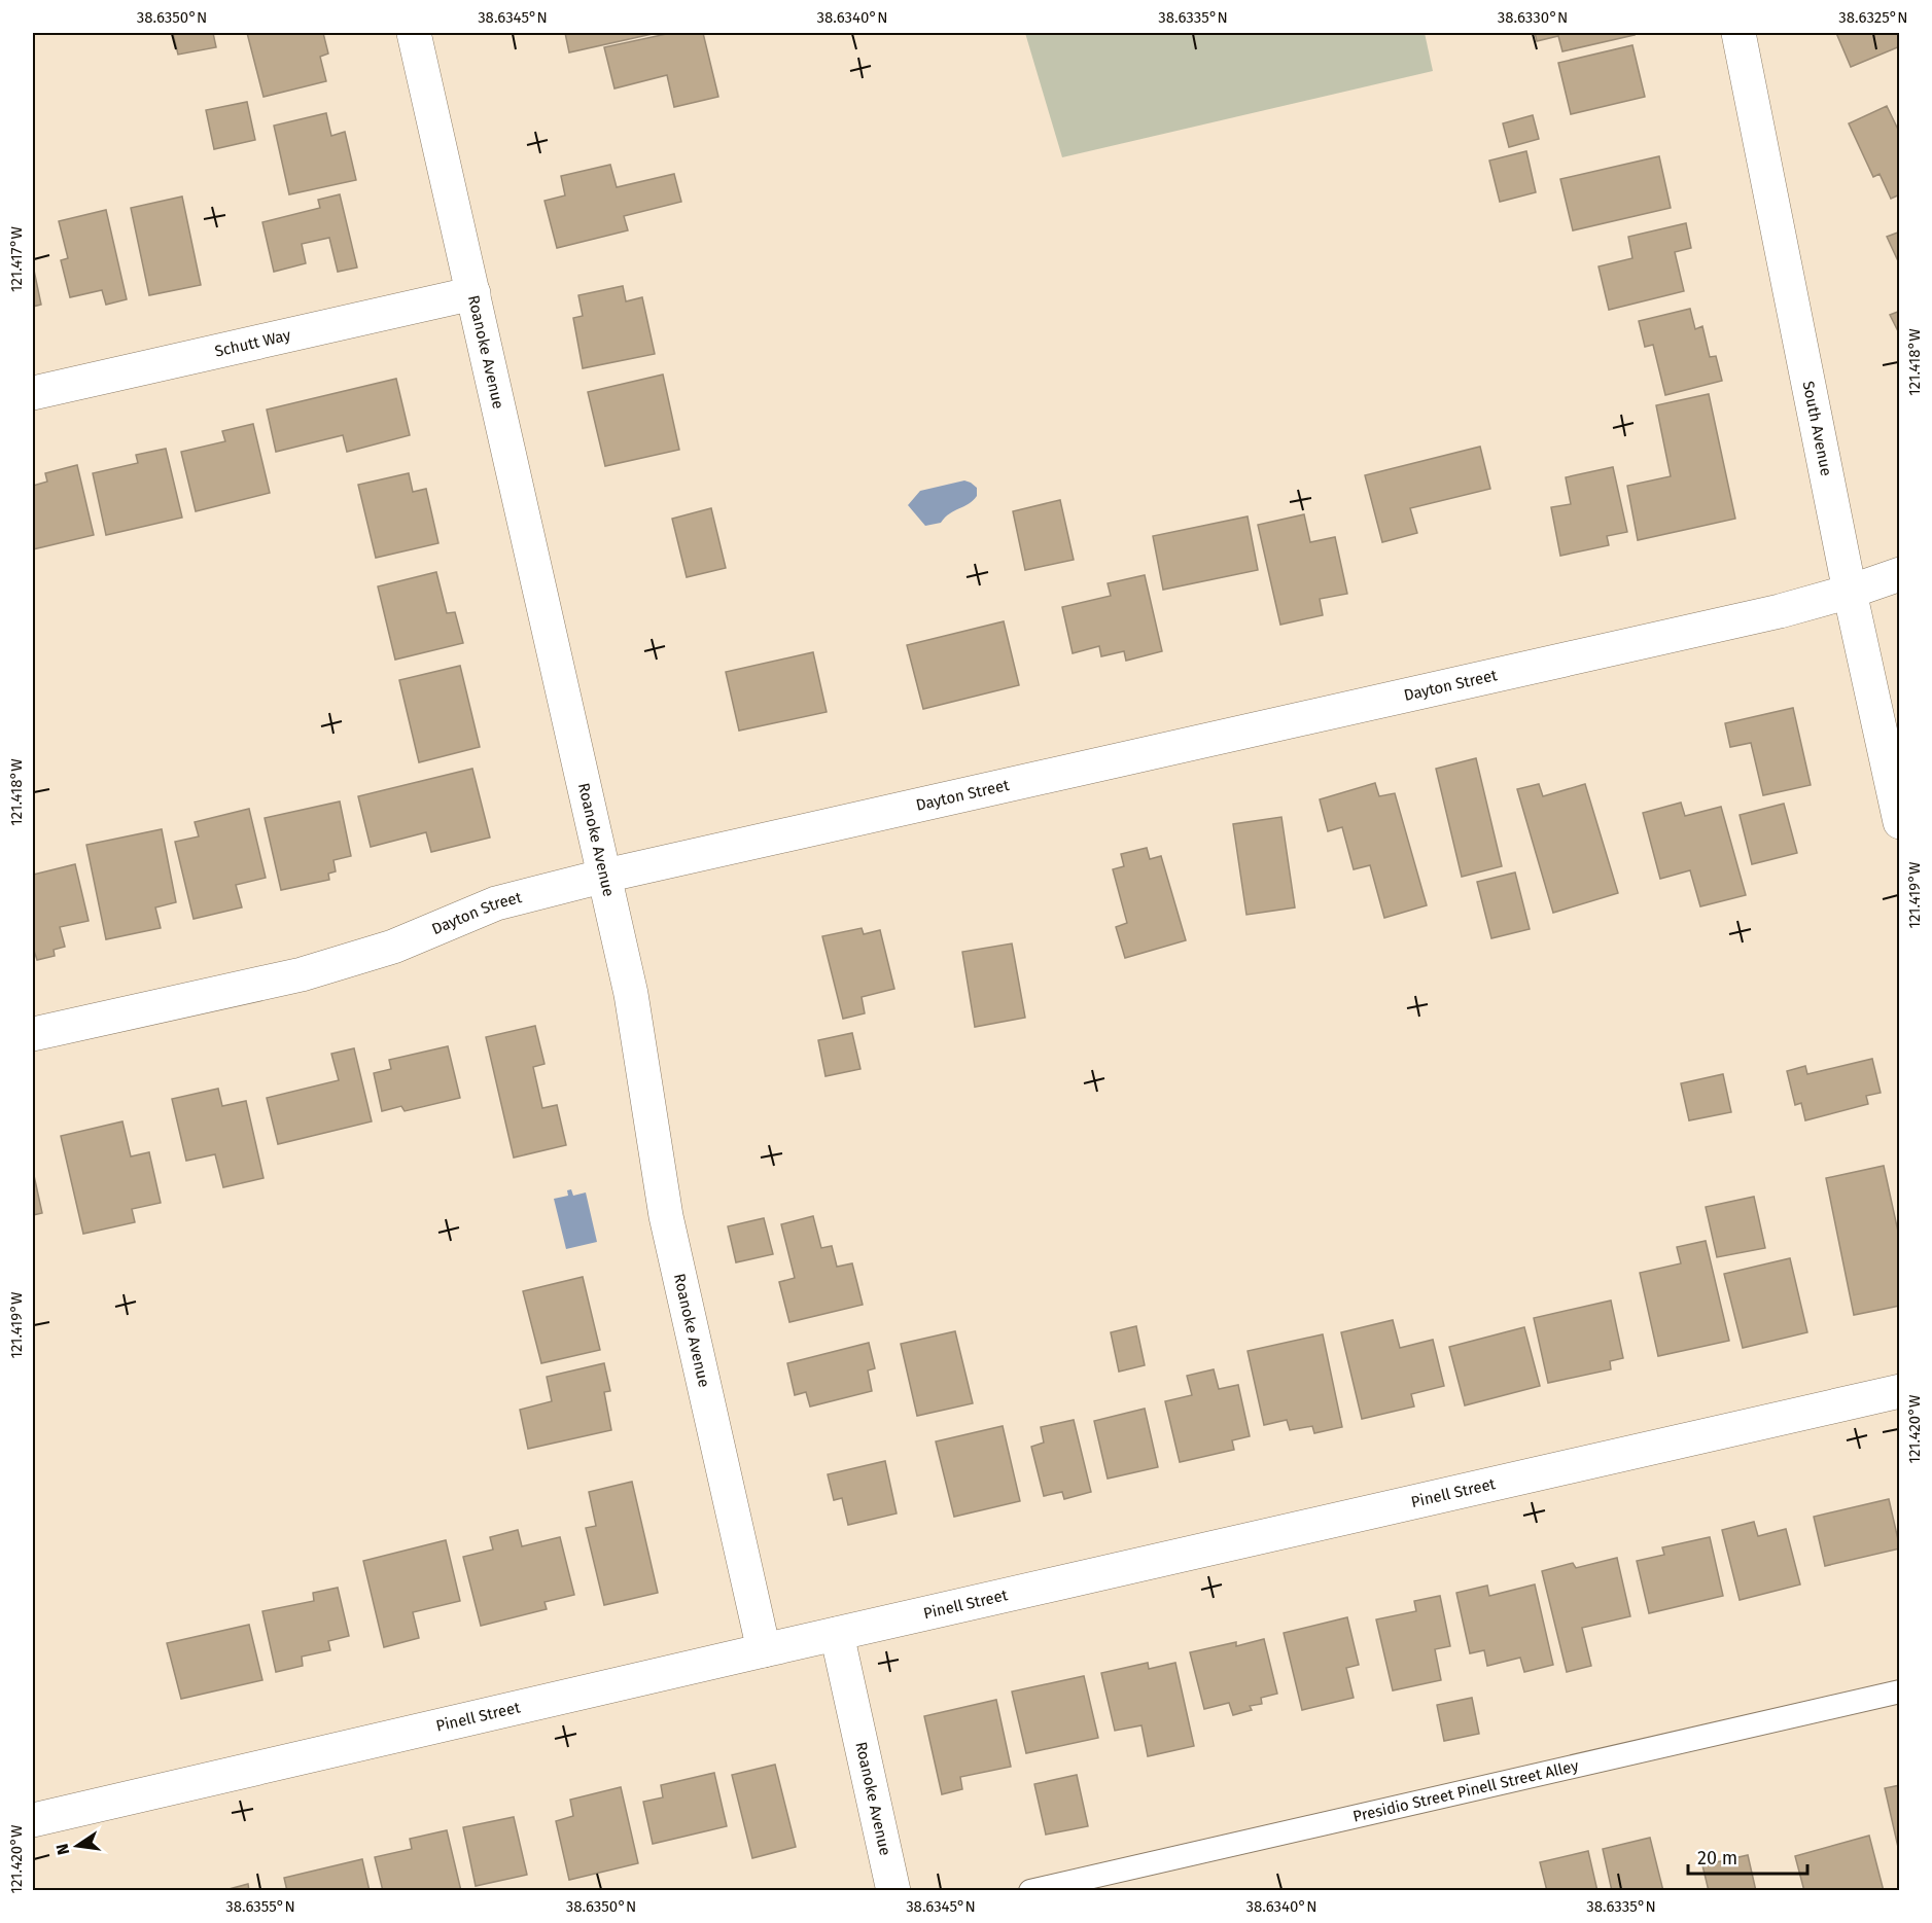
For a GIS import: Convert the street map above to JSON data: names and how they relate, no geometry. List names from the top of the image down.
{
  "streets": {
    "street": [
      "Schutt Way",
      "Roanoke Avenue",
      "South Avenue",
      "Dayton Street",
      "Pinell Street"
    ],
    "lane": ["Presidio Street Pinell Street Alley"]
  },
  "crossings": [
    ["Schutt Way", "Roanoke Avenue"],
    ["Roanoke Avenue", "Dayton Street"],
    ["Roanoke Avenue", "Pinell Street"],
    ["South Avenue", "Dayton Street"]
  ],
  "scale_bar": "20 m",
  "north": "left",
  "coordinates": [
    "38.6350°N",
    "38.6345°N",
    "38.6340°N",
    "38.6335°N",
    "38.6330°N",
    "38.6325°N",
    "121.417°W",
    "121.418°W",
    "121.419°W",
    "121.420°W",
    "38.6355°N"
  ]
}
